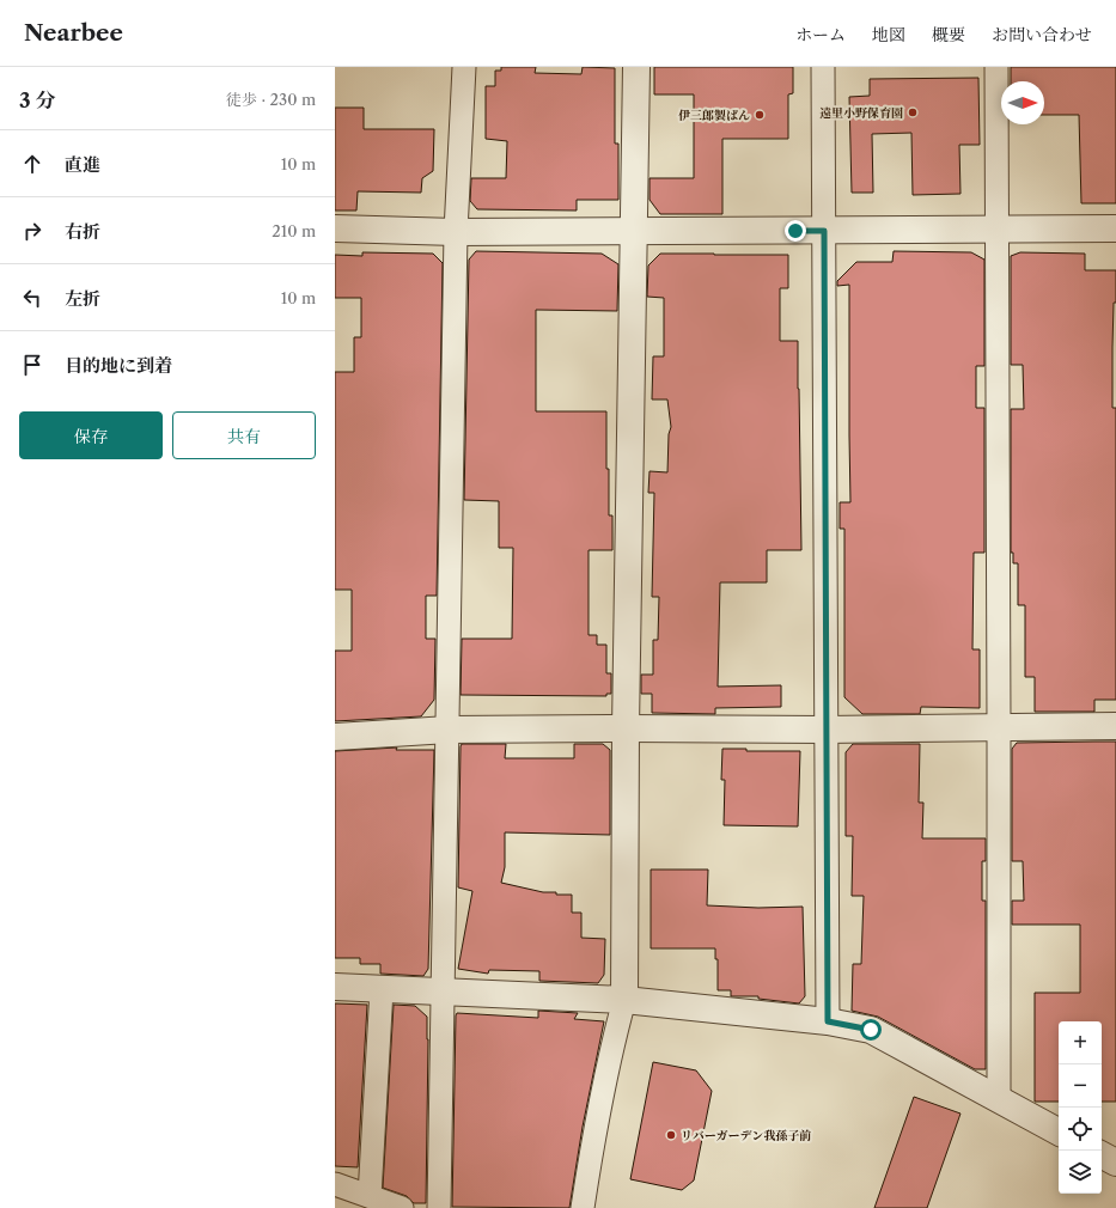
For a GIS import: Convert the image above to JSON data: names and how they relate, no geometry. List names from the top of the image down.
{
  "places": ["遠里小野保育園", "伊三郎製ぱん", "リバーガーデン我孫子前"],
  "north": "right",
  "page": {
    "header": "Nearbee",
    "nav": [
      "ホーム",
      "地図",
      "概要",
      "お問い合わせ"
    ],
    "heading": ["3 分", "徒歩 · 230 m"],
    "list": [
      ["直進", "10 m"],
      ["右折", "210 m"],
      ["左折", "10 m"],
      "目的地に到着"
    ],
    "buttons": ["保存", "共有"],
    "map_buttons": ["+", "−"]
  }
}
